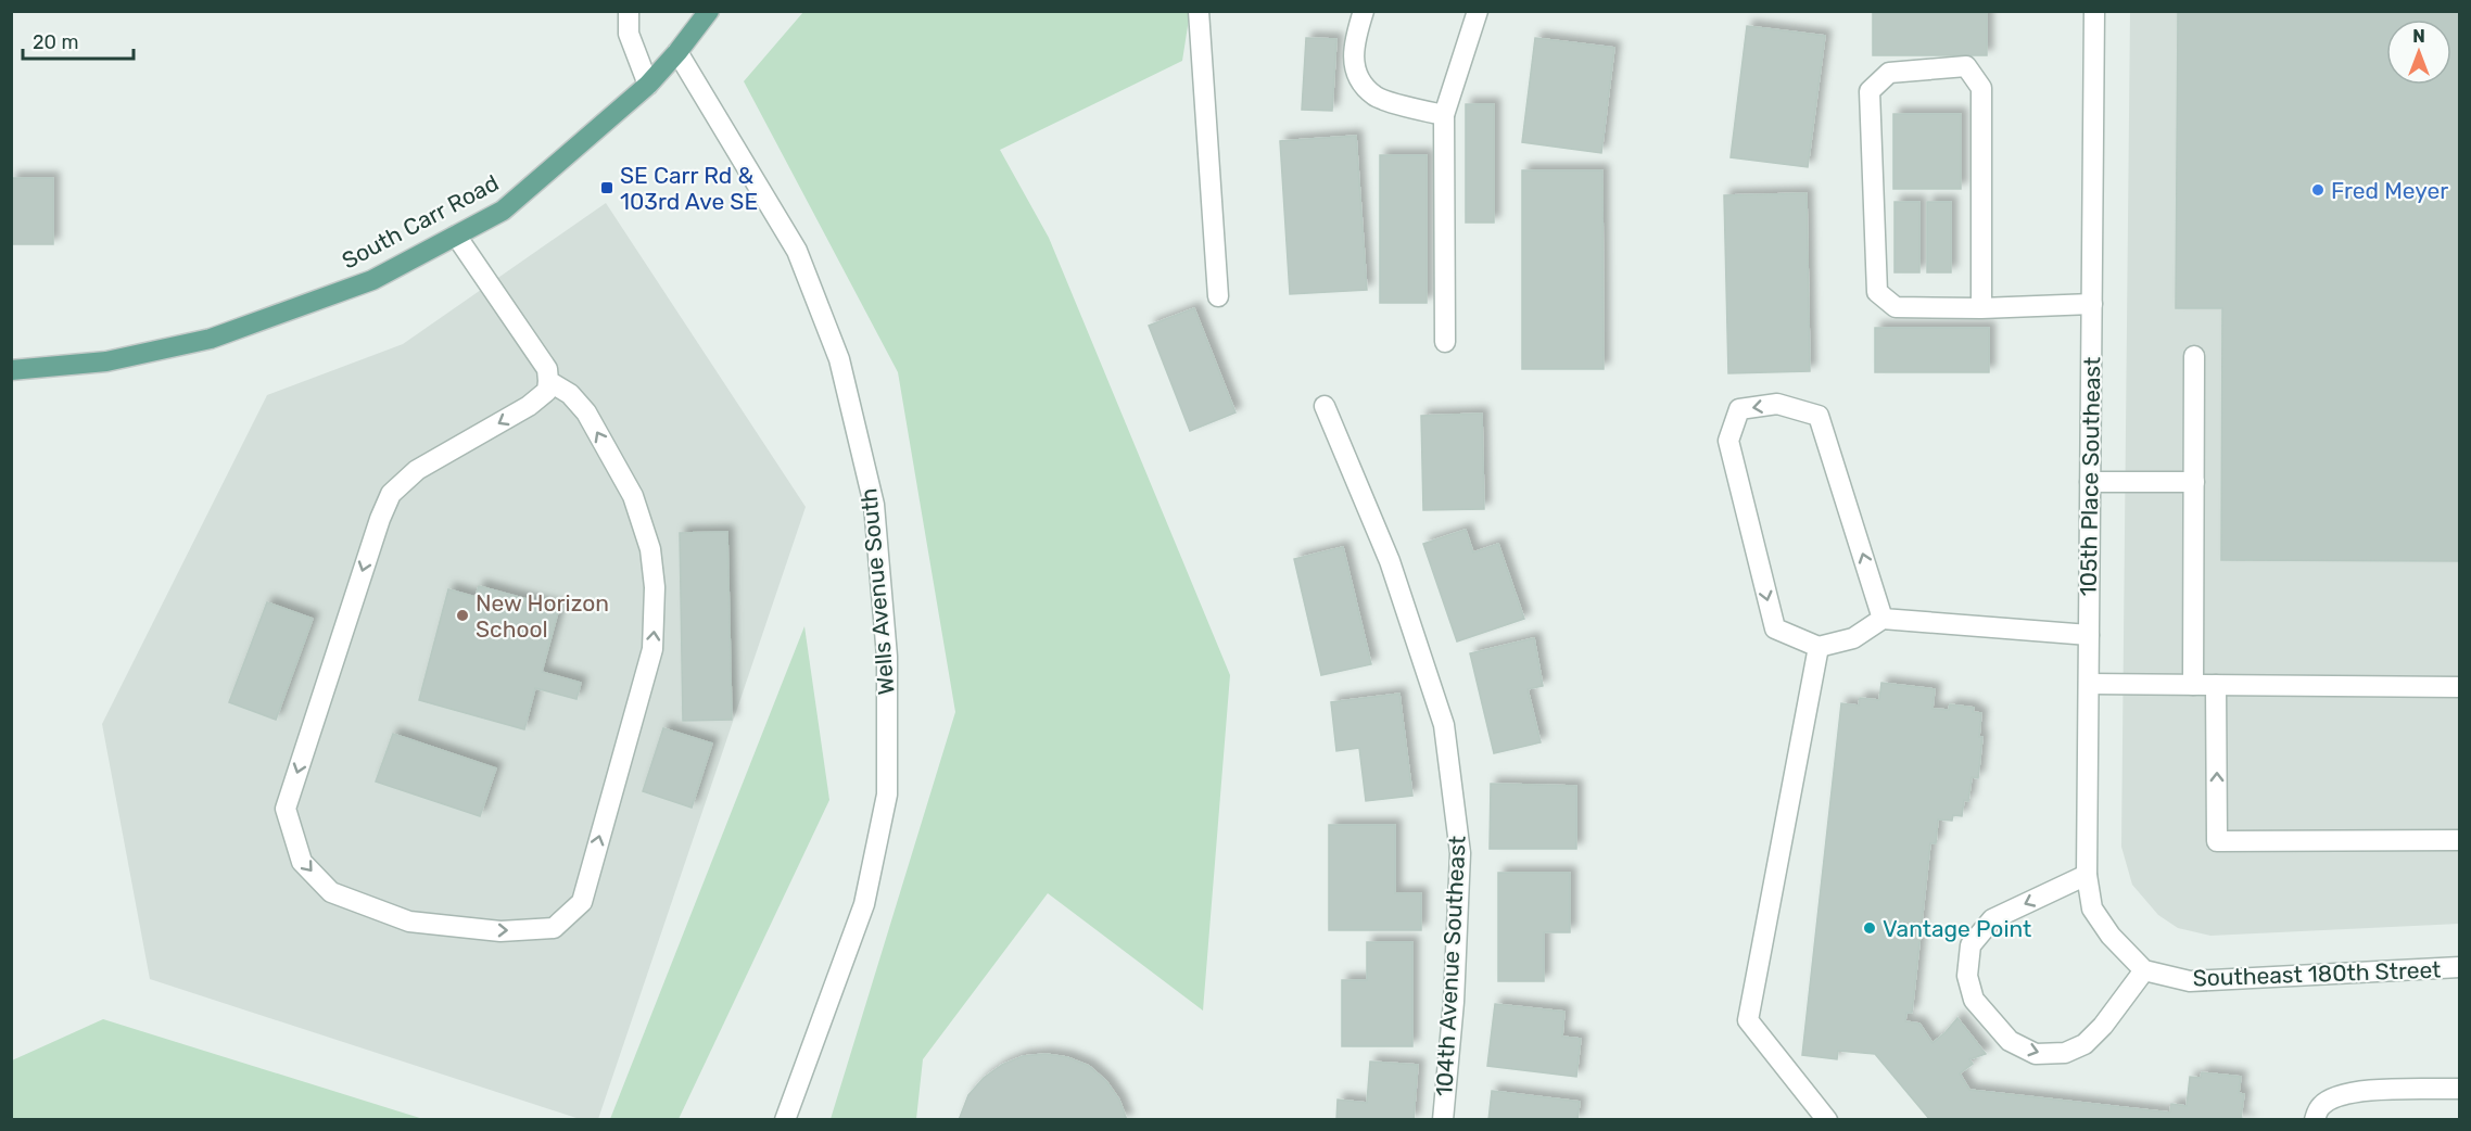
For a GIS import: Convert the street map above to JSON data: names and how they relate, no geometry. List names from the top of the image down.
{
  "streets": {
    "main road": ["South Carr Road"],
    "street": [
      "105th Place Southeast",
      "Wells Avenue South",
      "104th Avenue Southeast",
      "Southeast 180th Street"
    ]
  },
  "crossings": [
    ["South Carr Road", "Wells Avenue South"],
    ["105th Place Southeast", "Southeast 180th Street"]
  ],
  "places": {
    "transit": ["SE Carr Rd & 103rd Ave SE"],
    "other": ["Fred Meyer", "New Horizon School", "Vantage Point"]
  },
  "scale_bar": "20 m",
  "north": "top"
}
